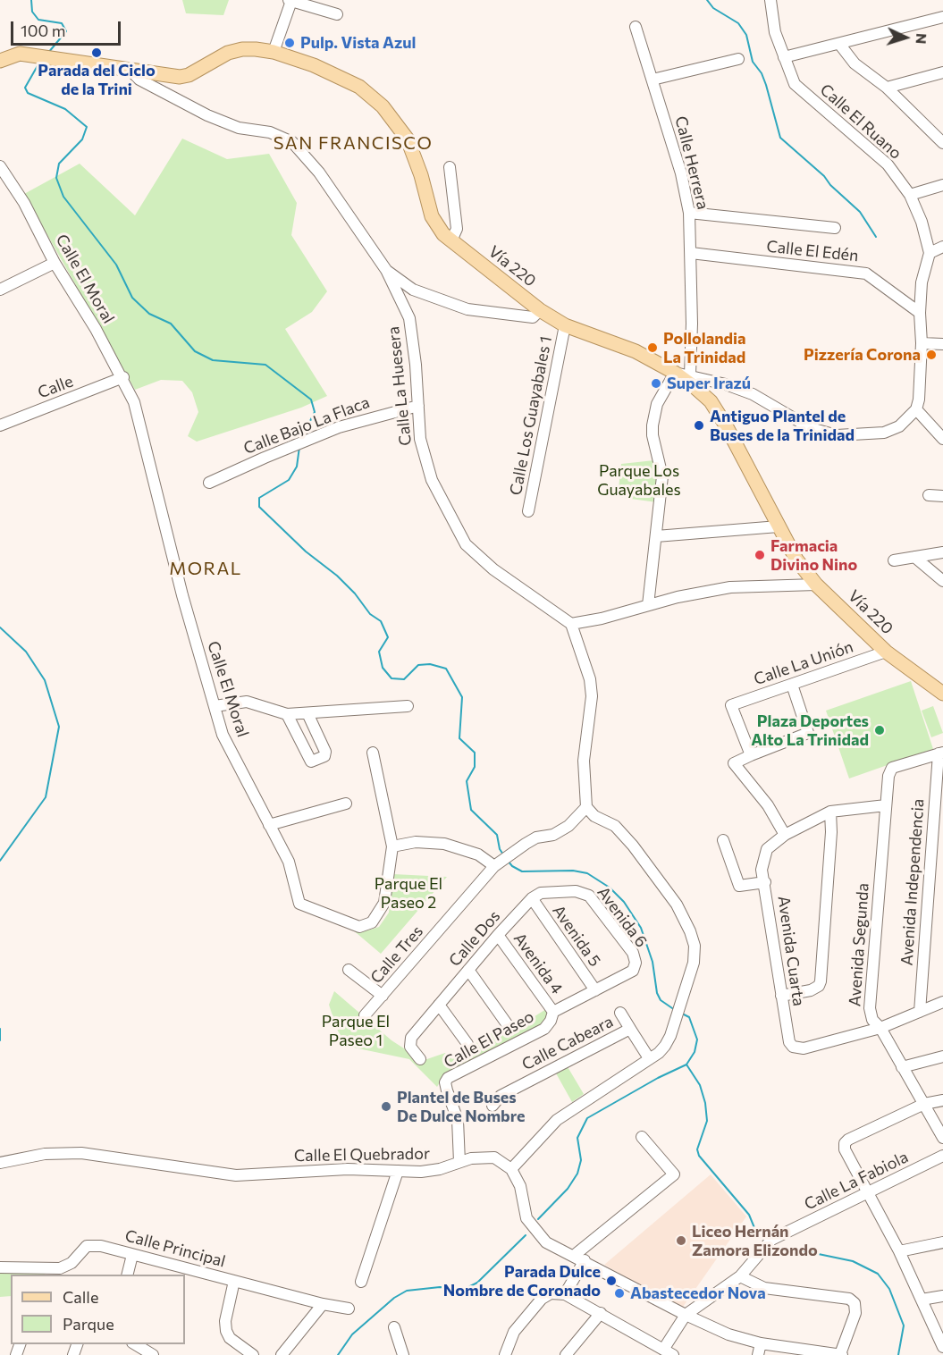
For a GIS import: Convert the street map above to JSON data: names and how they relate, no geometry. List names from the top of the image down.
{
  "streets": {
    "main road": ["Vía 220"],
    "street": [
      "Calle El Ruano",
      "Calle Herrera",
      "Calle El Edén",
      "Calle El Moral",
      "Calle La Huesera",
      "Calle",
      "Calle Los Guayabales 1",
      "Calle Bajo La Flaca",
      "Calle La Unión",
      "Avenida Independencia",
      "Avenida 6",
      "Avenida 5",
      "Calle Dos",
      "Avenida Segunda",
      "Avenida Cuarta",
      "Calle Tres",
      "Avenida 4",
      "Calle El Paseo",
      "Calle Cabeara",
      "Calle El Quebrador",
      "Calle La Fabiola",
      "Calle Principal"
    ]
  },
  "crossings": [
    ["Calle El Ruano", "Calle El Edén"],
    ["Calle Herrera", "Calle El Edén"],
    ["Vía 220", "Calle La Huesera"],
    ["Vía 220", "Calle Los Guayabales 1"],
    ["Vía 220", "Calle La Unión"],
    ["Calle El Moral", "Calle"],
    ["Calle La Huesera", "Calle Bajo La Flaca"],
    ["Avenida Independencia", "Avenida Segunda"],
    ["Avenida 6", "Avenida 5"],
    ["Avenida 6", "Calle Dos"],
    ["Avenida 6", "Calle El Paseo"],
    ["Avenida 5", "Calle Dos"],
    ["Avenida 5", "Calle El Paseo"],
    ["Calle Dos", "Avenida 4"],
    ["Avenida Segunda", "Avenida Cuarta"],
    ["Avenida 4", "Calle El Paseo"],
    ["Calle El Paseo", "Calle El Quebrador"]
  ],
  "districts": ["SAN FRANCISCO", "MORAL"],
  "parks": ["Parque Los Guayabales", "Parque El Paseo 2", "Parque El Paseo 1"],
  "places": [
    "Pulp. Vista Azul",
    "Parada del Ciclo de la Trini",
    "Pollolandia La Trinidad",
    "Pizzería Corona",
    "Super Irazú",
    "Antiguo Plantel de Buses de la Trinidad",
    "Farmacia Divino Nino",
    "Plaza Deportes Alto La Trinidad",
    "Plantel de Buses De Dulce Nombre",
    "Liceo Hernán Zamora Elizondo",
    "Parada Dulce Nombre de Coronado",
    "Abastecedor Nova"
  ],
  "legend": ["Calle", "Parque"],
  "scale_bar": "100 m",
  "north": "right"
}
